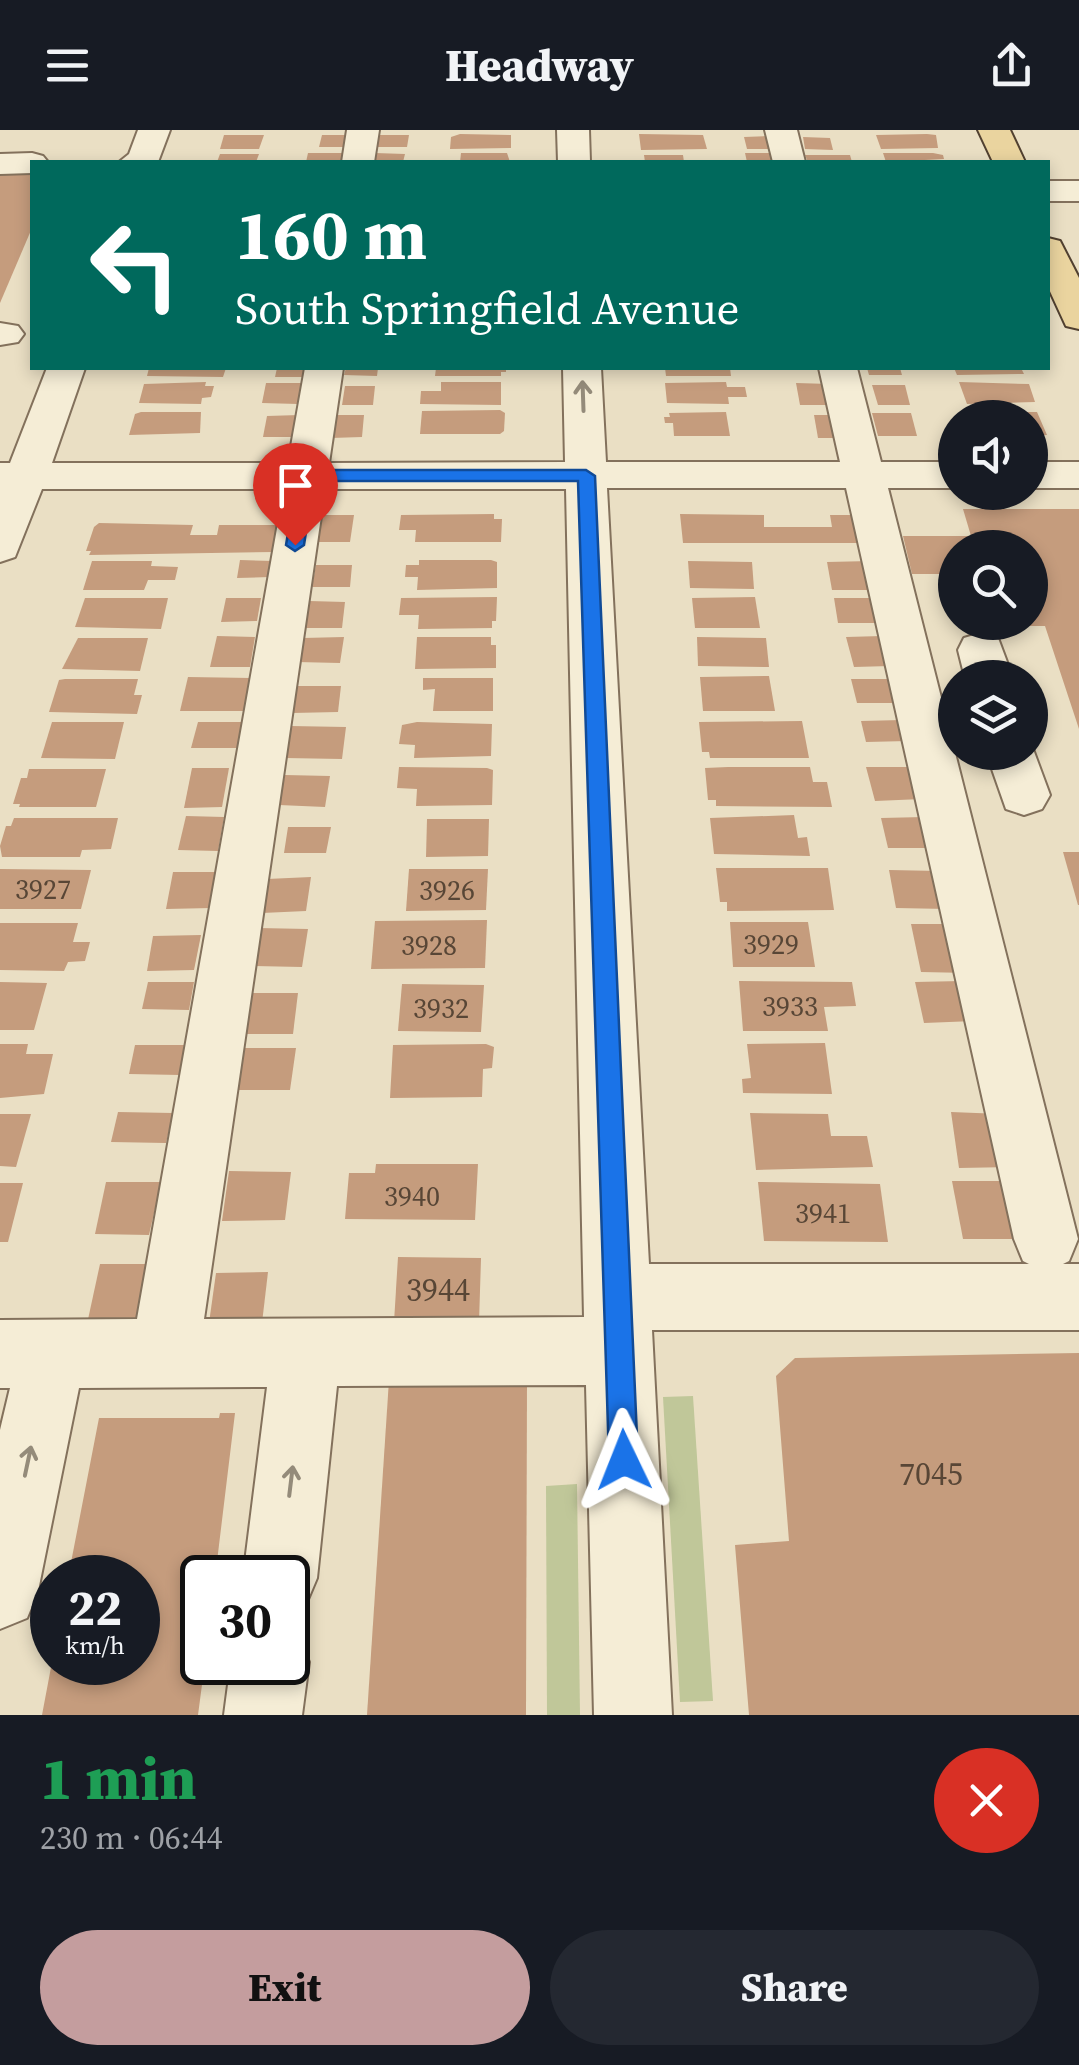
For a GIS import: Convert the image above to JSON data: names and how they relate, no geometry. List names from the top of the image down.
{
  "house_numbers": [
    "3927",
    "3926",
    "3929",
    "3928",
    "3933",
    "3932",
    "3940",
    "3941",
    "3944",
    "7045"
  ],
  "page": {
    "header": "Headway",
    "turn": ["160 m", "South Springfield Avenue"],
    "speed": "22 km/h",
    "limit": "30",
    "heading": ["1 min", "230 m · 06:44"],
    "buttons": ["Exit", "Share"]
  }
}
